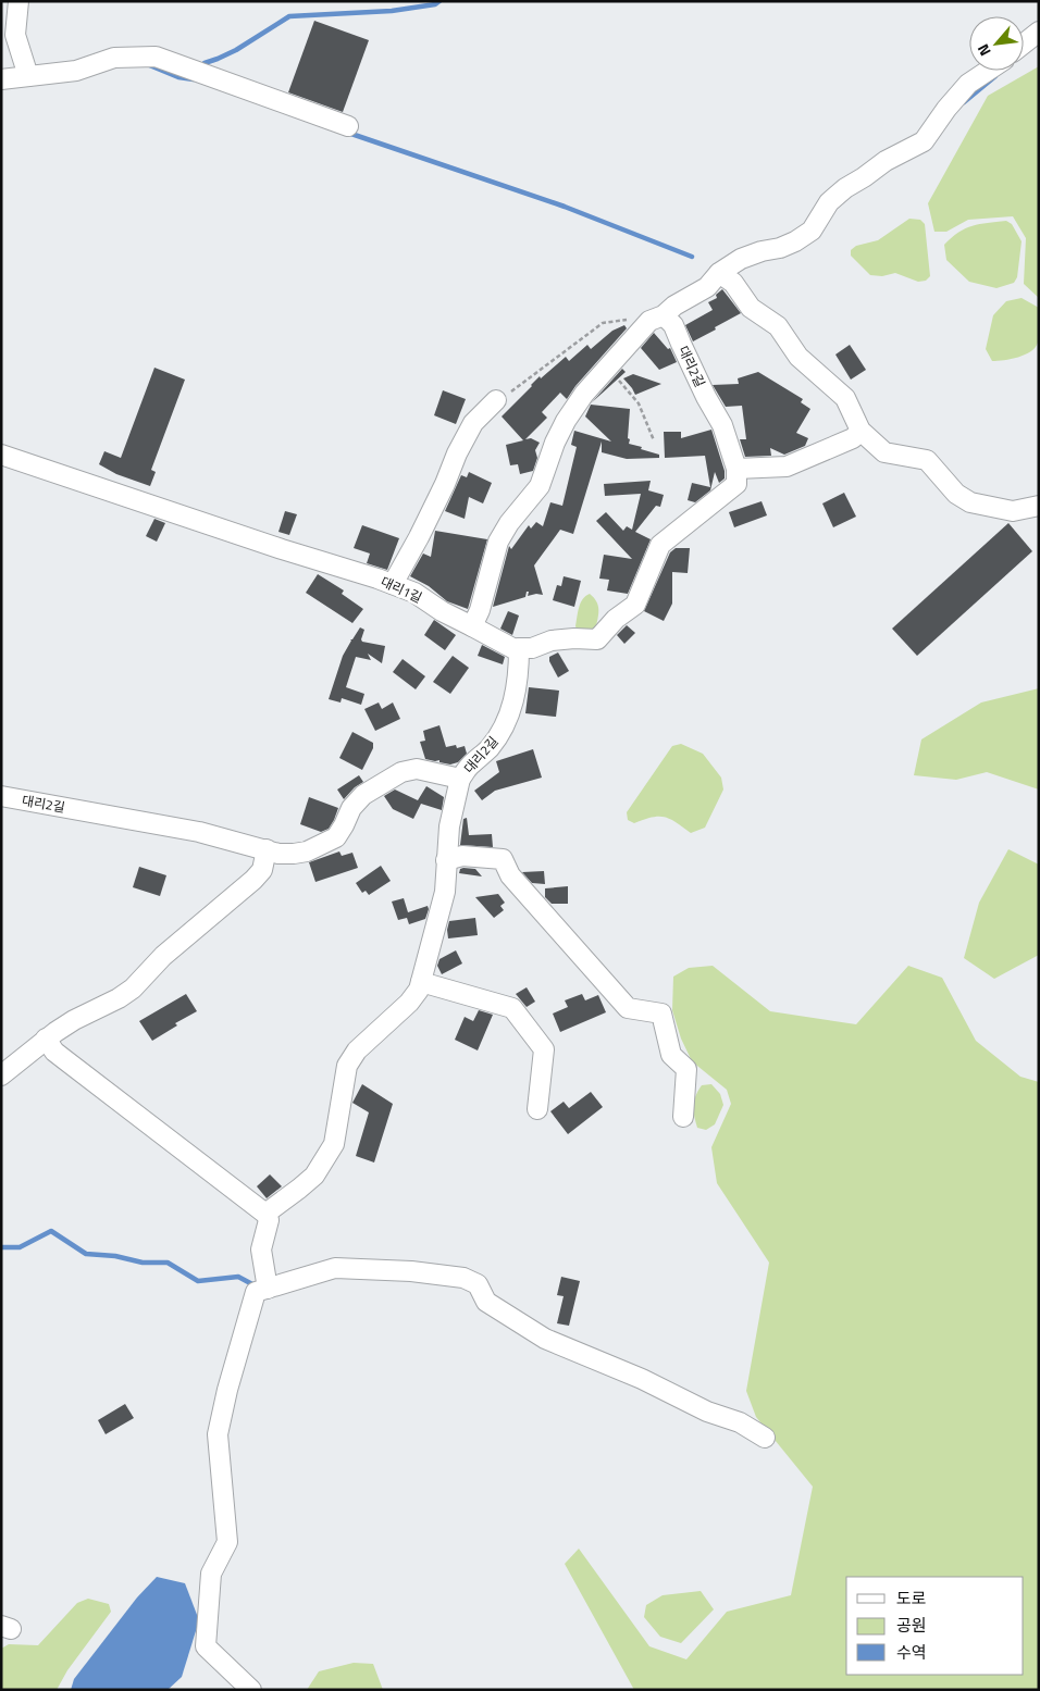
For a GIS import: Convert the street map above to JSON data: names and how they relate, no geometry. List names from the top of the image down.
{
  "streets": {
    "street": ["대리2길", "대리1길"]
  },
  "crossings": [
    ["대리2길", "대리1길"]
  ],
  "legend": ["도로", "공원", "수역"],
  "north": "bottom left"
}
